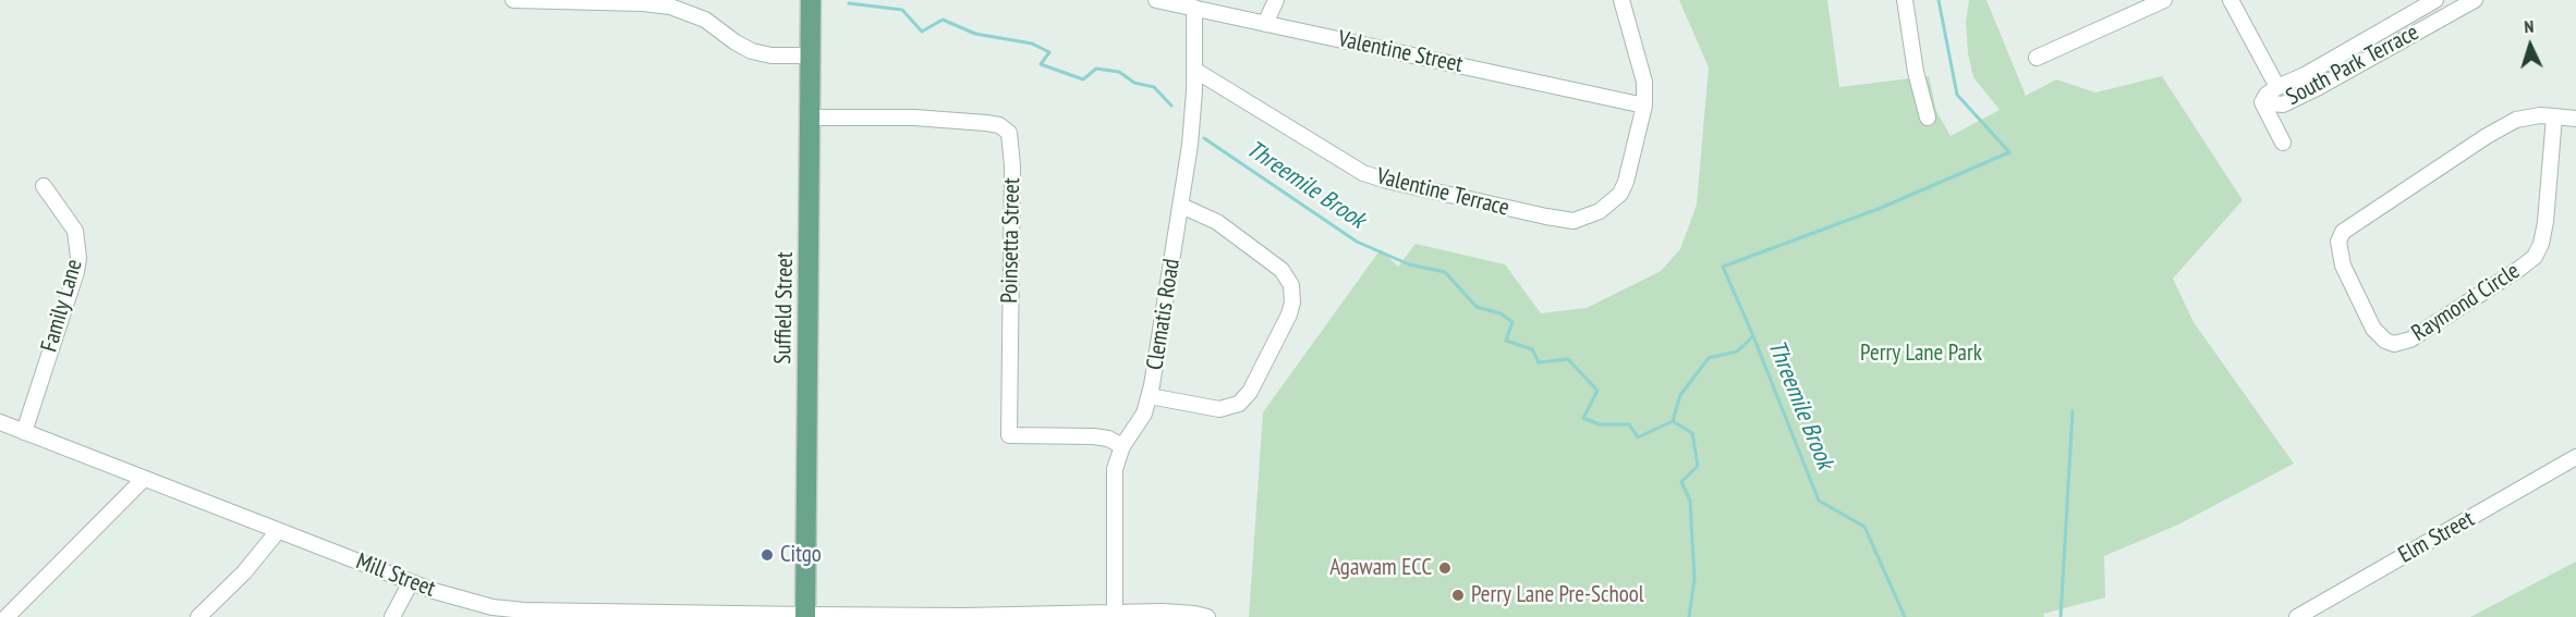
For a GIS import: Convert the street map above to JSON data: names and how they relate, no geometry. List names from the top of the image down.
{
  "streets": {
    "main road": ["Suffield Street"],
    "street": [
      "Valentine Street",
      "South Park Terrace",
      "Valentine Terrace",
      "Poinsetta Street",
      "Raymond Circle",
      "Family Lane",
      "Clematis Road",
      "Elm Street",
      "Mill Street"
    ]
  },
  "crossings": [
    ["Valentine Street", "Valentine Terrace"],
    ["Valentine Street", "Clematis Road"],
    ["Valentine Terrace", "Clematis Road"],
    ["Poinsetta Street", "Suffield Street"],
    ["Poinsetta Street", "Clematis Road"],
    ["Family Lane", "Mill Street"],
    ["Suffield Street", "Mill Street"],
    ["Clematis Road", "Mill Street"]
  ],
  "water": ["Threemile Brook"],
  "parks": ["Perry Lane Park"],
  "places": ["Citgo", "Agawam ECC", "Perry Lane Pre-School"],
  "north": "top"
}
